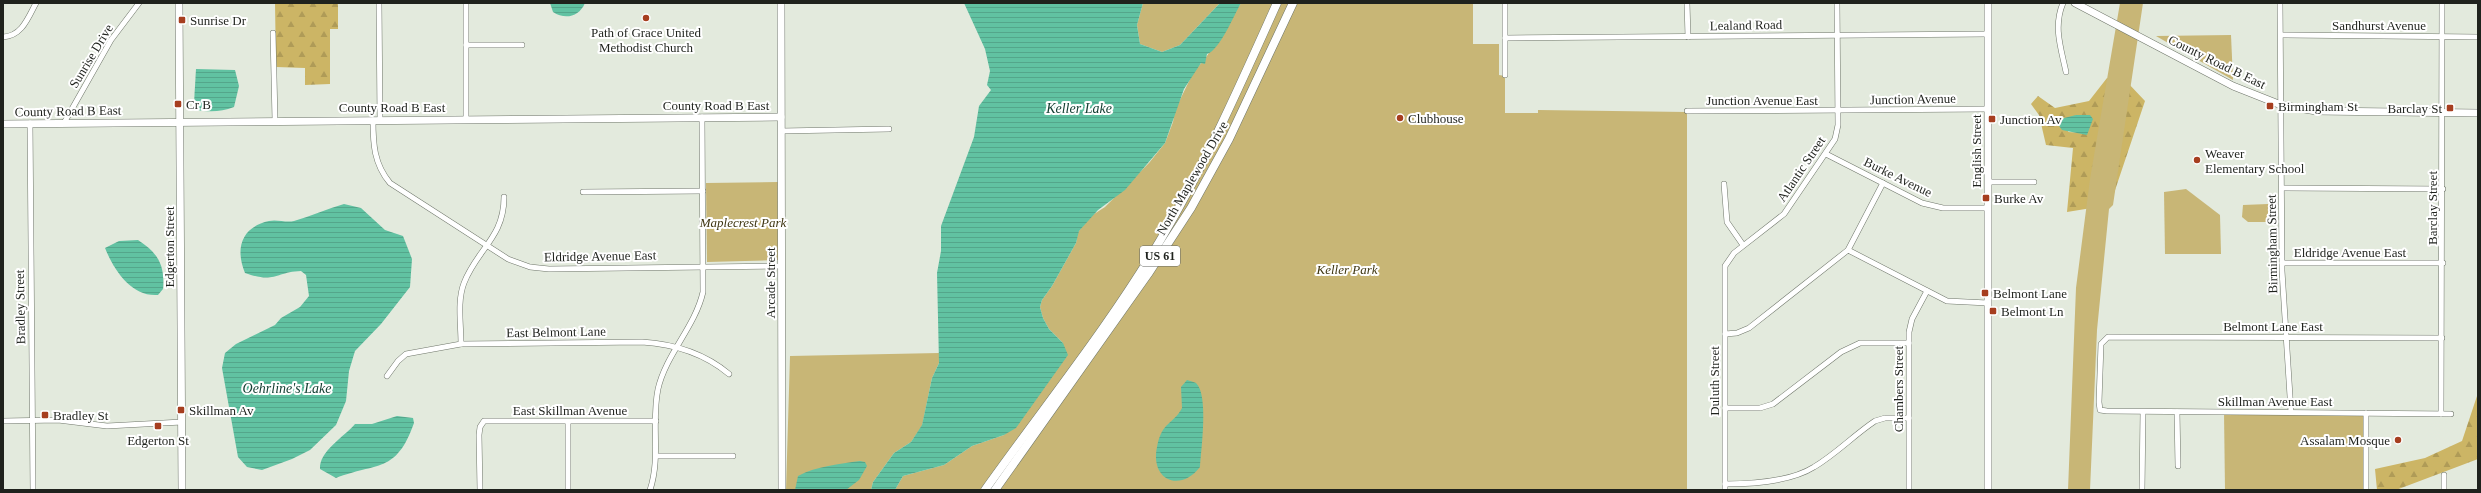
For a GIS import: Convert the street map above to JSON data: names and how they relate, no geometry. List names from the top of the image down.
{
  "streets": {
    "main road": ["North Maplewood Drive", "US 61"],
    "street": [
      "Lealand Road",
      "Sandhurst Avenue",
      "Sunrise Drive",
      "County Road B East",
      "Junction Avenue",
      "Junction Avenue East",
      "English Street",
      "Atlantic Street",
      "Burke Avenue",
      "Barclay Street",
      "Birmingham Street",
      "Edgerton Street",
      "Eldridge Avenue East",
      "Arcade Street",
      "Bradley Street",
      "Belmont Lane East",
      "East Belmont Lane",
      "Duluth Street",
      "Chambers Street",
      "Skillman Avenue East",
      "East Skillman Avenue"
    ]
  },
  "crossings": [
    ["Lealand Road", "English Street"],
    ["Lealand Road", "Atlantic Street"],
    ["Sandhurst Avenue", "Barclay Street"],
    ["Sandhurst Avenue", "Birmingham Street"],
    ["Sunrise Drive", "County Road B East"],
    ["County Road B East", "Barclay Street"],
    ["County Road B East", "Birmingham Street"],
    ["County Road B East", "Edgerton Street"],
    ["County Road B East", "Eldridge Avenue East"],
    ["County Road B East", "Arcade Street"],
    ["County Road B East", "Bradley Street"],
    ["Junction Avenue", "Junction Avenue East"],
    ["Junction Avenue", "English Street"],
    ["Junction Avenue", "Atlantic Street"],
    ["Junction Avenue East", "Atlantic Street"],
    ["English Street", "Burke Avenue"],
    ["Atlantic Street", "Burke Avenue"],
    ["Atlantic Street", "Duluth Street"],
    ["Barclay Street", "Eldridge Avenue East"],
    ["Barclay Street", "Belmont Lane East"],
    ["Barclay Street", "Skillman Avenue East"],
    ["Birmingham Street", "Eldridge Avenue East"],
    ["Birmingham Street", "Belmont Lane East"],
    ["Birmingham Street", "Skillman Avenue East"],
    ["Eldridge Avenue East", "Arcade Street"],
    ["Belmont Lane East", "Skillman Avenue East"]
  ],
  "water": ["Keller Lake", "Oehrline's Lake"],
  "parks": ["Maplecrest Park", "Keller Park"],
  "places": {
    "other": [
      "Path of Grace United Methodist Church",
      "Clubhouse",
      "Weaver Elementary School",
      "Assalam Mosque"
    ],
    "transit": [
      "Sunrise Dr",
      "Cr B",
      "Birmingham St",
      "Barclay St",
      "Junction Av",
      "Burke Av",
      "Belmont Lane",
      "Belmont Ln",
      "Skillman Av",
      "Bradley St",
      "Edgerton St"
    ]
  }
}
